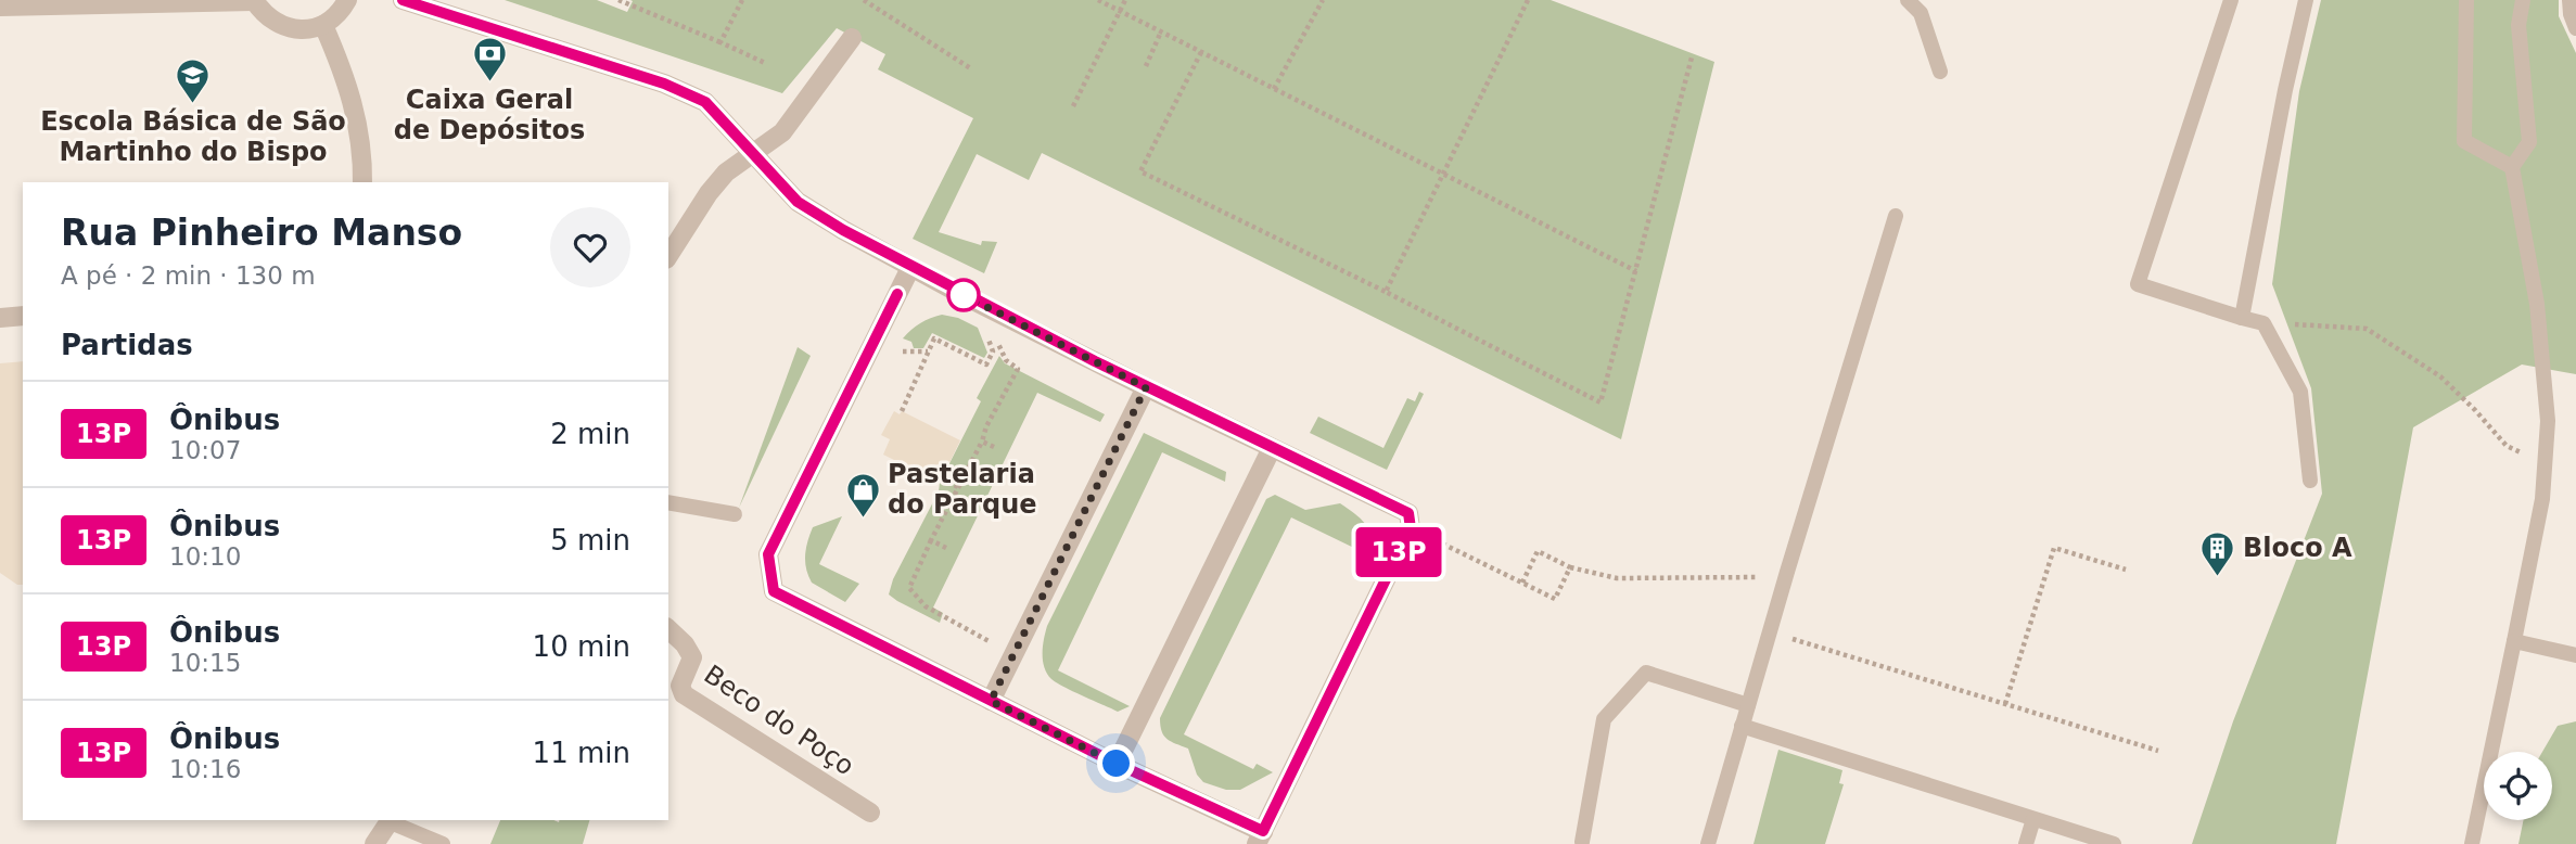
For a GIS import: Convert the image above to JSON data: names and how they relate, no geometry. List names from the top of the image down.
{
  "streets": {
    "street": ["Beco do Poço"]
  },
  "places": {
    "bank": ["Caixa Geral de Depósitos"],
    "school or university": ["Escola Básica de São Martinho do Bispo"],
    "shop": ["Pastelaria do Parque"],
    "building": ["Bloco A"]
  },
  "lines": ["bus line 13P"],
  "page": {
    "on_map": "13P",
    "heading": [
      ["Rua Pinheiro Manso", "A pé · 2 min · 130 m"],
      "Partidas"
    ],
    "list": [
      {
        "mark": "13P",
        "name": "Ônibus",
        "note": "10:07",
        "value": "2 min"
      },
      {
        "mark": "13P",
        "name": "Ônibus",
        "note": "10:10",
        "value": "5 min"
      },
      {
        "mark": "13P",
        "name": "Ônibus",
        "note": "10:15",
        "value": "10 min"
      },
      {
        "mark": "13P",
        "name": "Ônibus",
        "note": "10:16",
        "value": "11 min"
      }
    ]
  }
}
